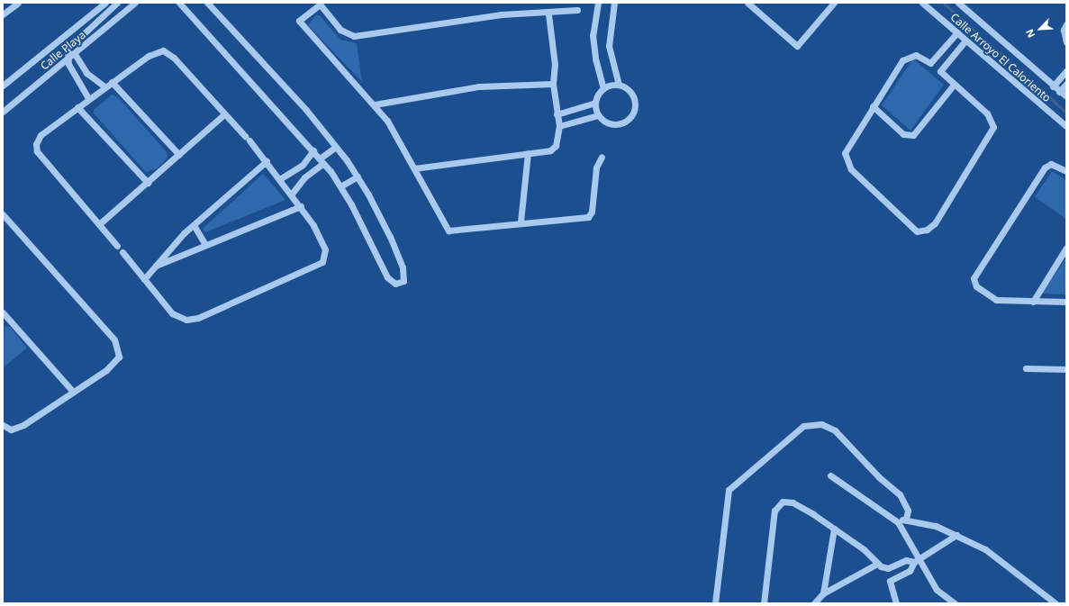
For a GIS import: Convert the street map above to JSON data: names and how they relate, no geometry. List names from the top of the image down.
{
  "streets": {
    "street": ["Calle Playa", "Calle Arroyo El Caloriento"]
  },
  "north": "bottom left"
}
